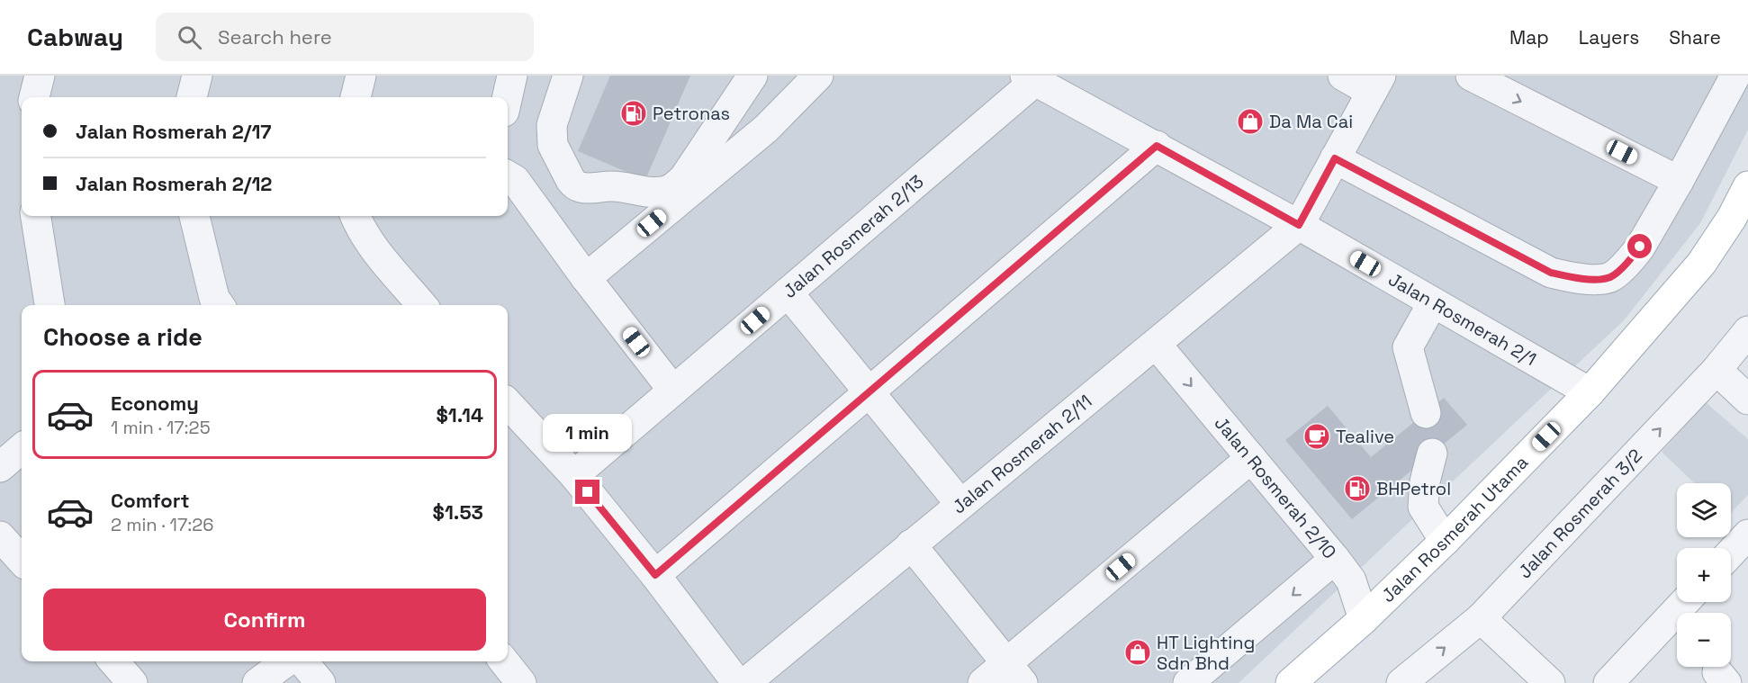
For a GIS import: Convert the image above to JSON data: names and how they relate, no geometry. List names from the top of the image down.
{
  "streets": {
    "main road": ["Jalan Rosmerah Utama"],
    "street": [
      "Jalan Rosmerah 2/13",
      "Jalan Rosmerah 2/1",
      "Jalan Rosmerah 2/11",
      "Jalan Rosmerah 2/10",
      "Jalan Rosmerah 3/2"
    ]
  },
  "crossings": [
    ["Jalan Rosmerah 2/13", "Jalan Rosmerah 2/1"],
    ["Jalan Rosmerah 2/1", "Jalan Rosmerah 2/11"],
    ["Jalan Rosmerah 2/1", "Jalan Rosmerah Utama"],
    ["Jalan Rosmerah 2/11", "Jalan Rosmerah 2/10"]
  ],
  "places": {
    "fuel station": ["Petronas", "BHPetrol"],
    "shop": ["Da Ma Cai", "HT Lighting Sdn Bhd"],
    "cafe": ["Tealive"]
  },
  "page": {
    "header": "Cabway",
    "search": "Search here",
    "nav": ["Map", "Layers", "Share"],
    "banner": ["Jalan Rosmerah 2/17", "Jalan Rosmerah 2/12"],
    "heading": "Choose a ride",
    "list": [
      {
        "name": "Economy",
        "note": "1 min · 17:25",
        "value": "$1.14"
      },
      {
        "name": "Comfort",
        "note": "2 min · 17:26",
        "value": "$1.53"
      }
    ],
    "bubble": "1 min",
    "map_buttons": ["+", "−"],
    "buttons": "Confirm"
  }
}
